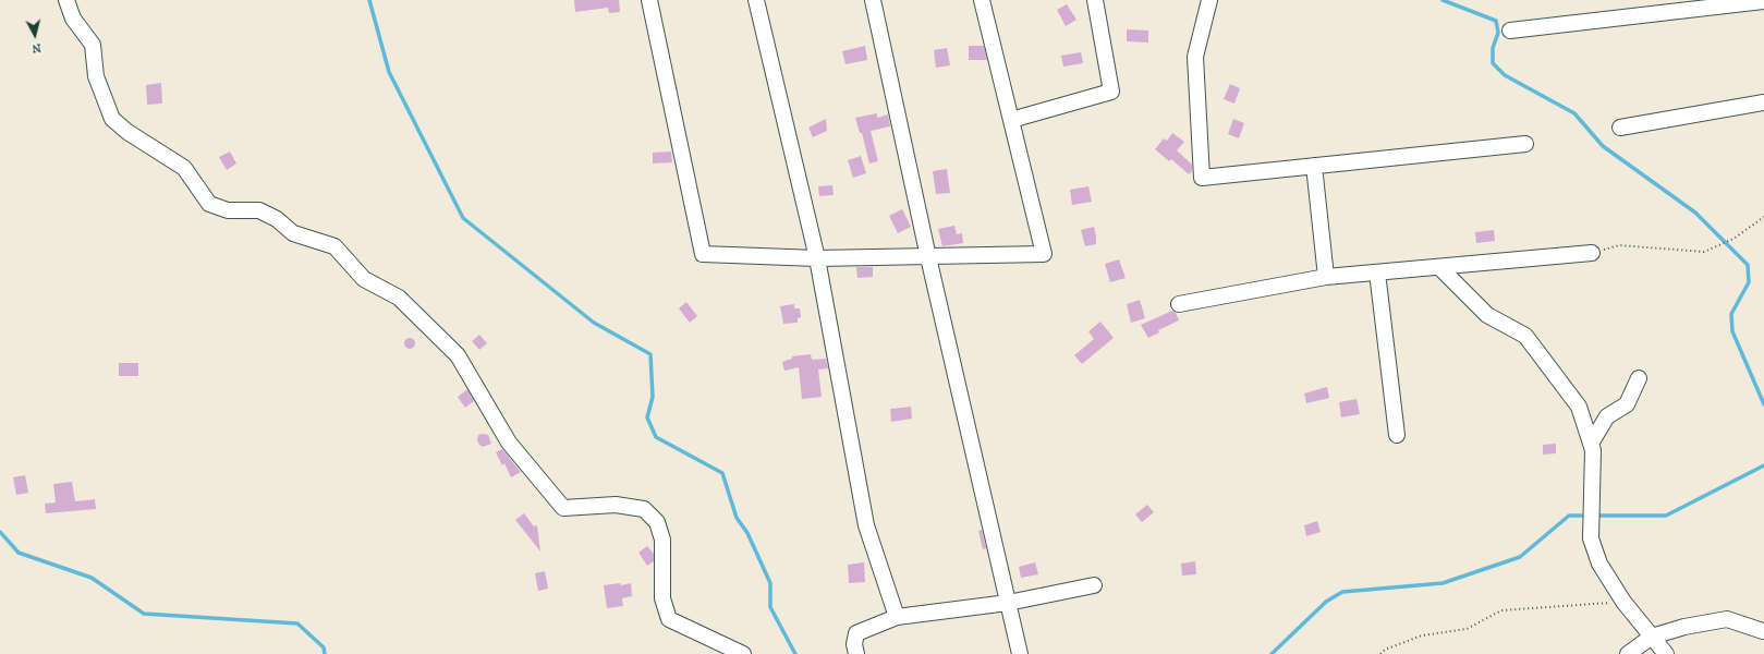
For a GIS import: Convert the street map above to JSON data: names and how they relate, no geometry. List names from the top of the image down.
{
  "north": "bottom"
}
